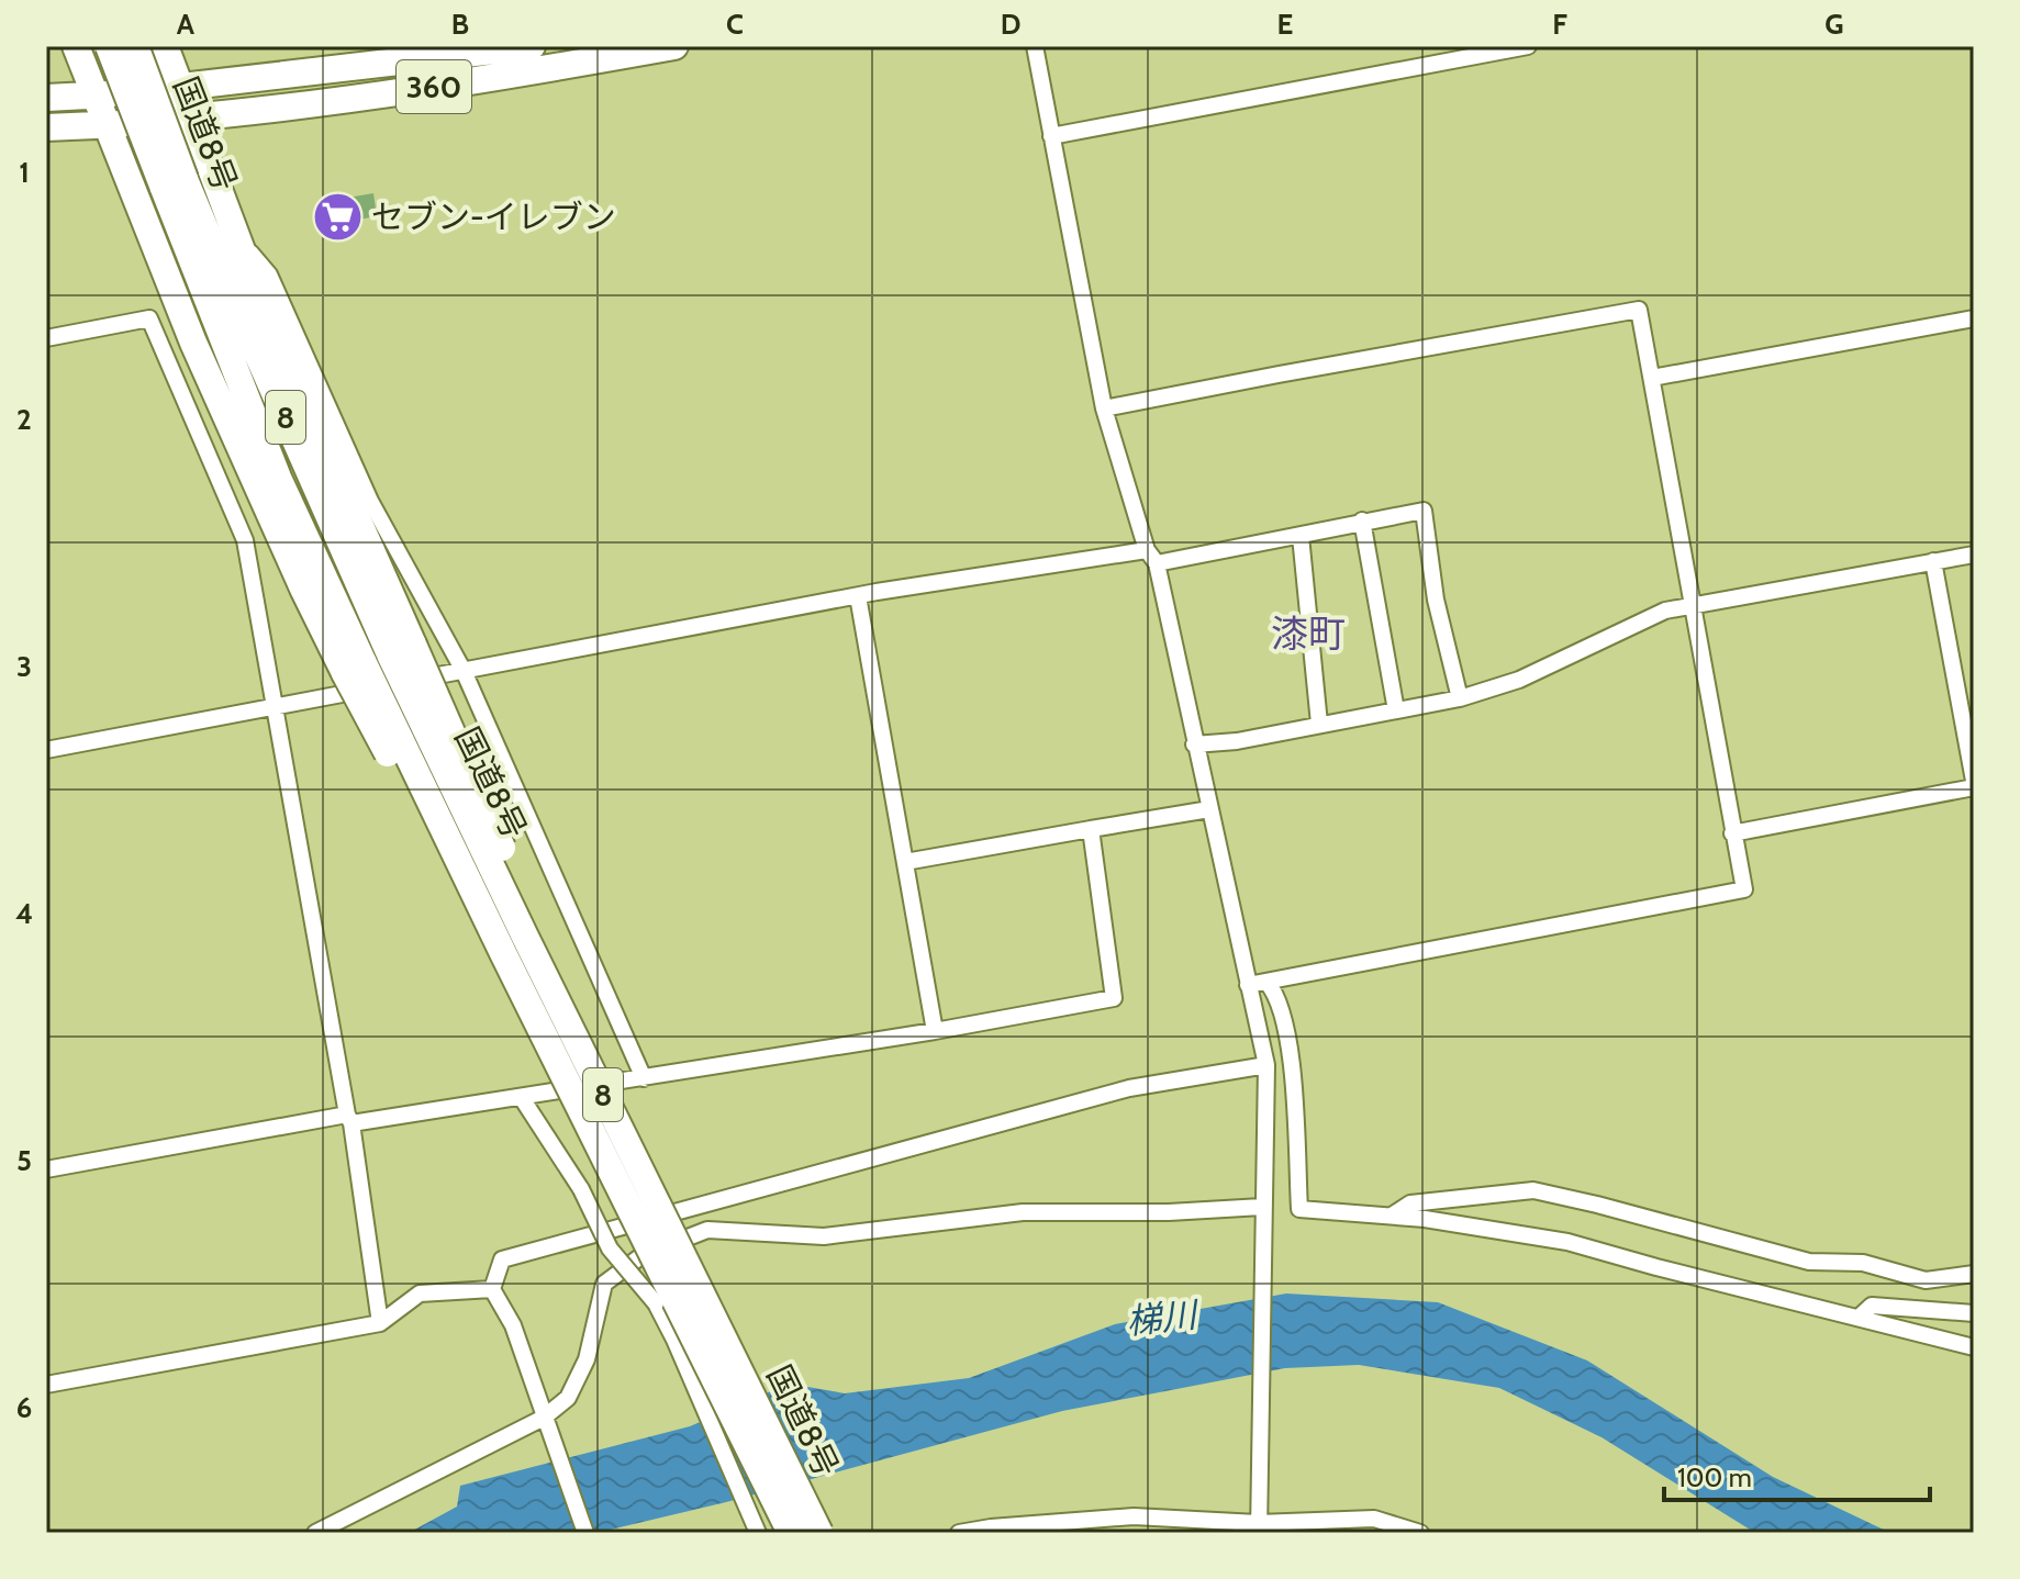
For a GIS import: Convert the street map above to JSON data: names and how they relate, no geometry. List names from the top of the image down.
{
  "streets": {
    "highway": ["360", "国道8号", "8"]
  },
  "districts": ["漆町"],
  "water": ["梯川"],
  "places": {
    "supermarket": ["セブン-イレブン"]
  },
  "scale_bar": "100 m",
  "grid": {
    "columns": [
      "A",
      "B",
      "C",
      "D",
      "E",
      "F",
      "G"
    ],
    "rows": [
      "1",
      "2",
      "3",
      "4",
      "5",
      "6"
    ]
  }
}
